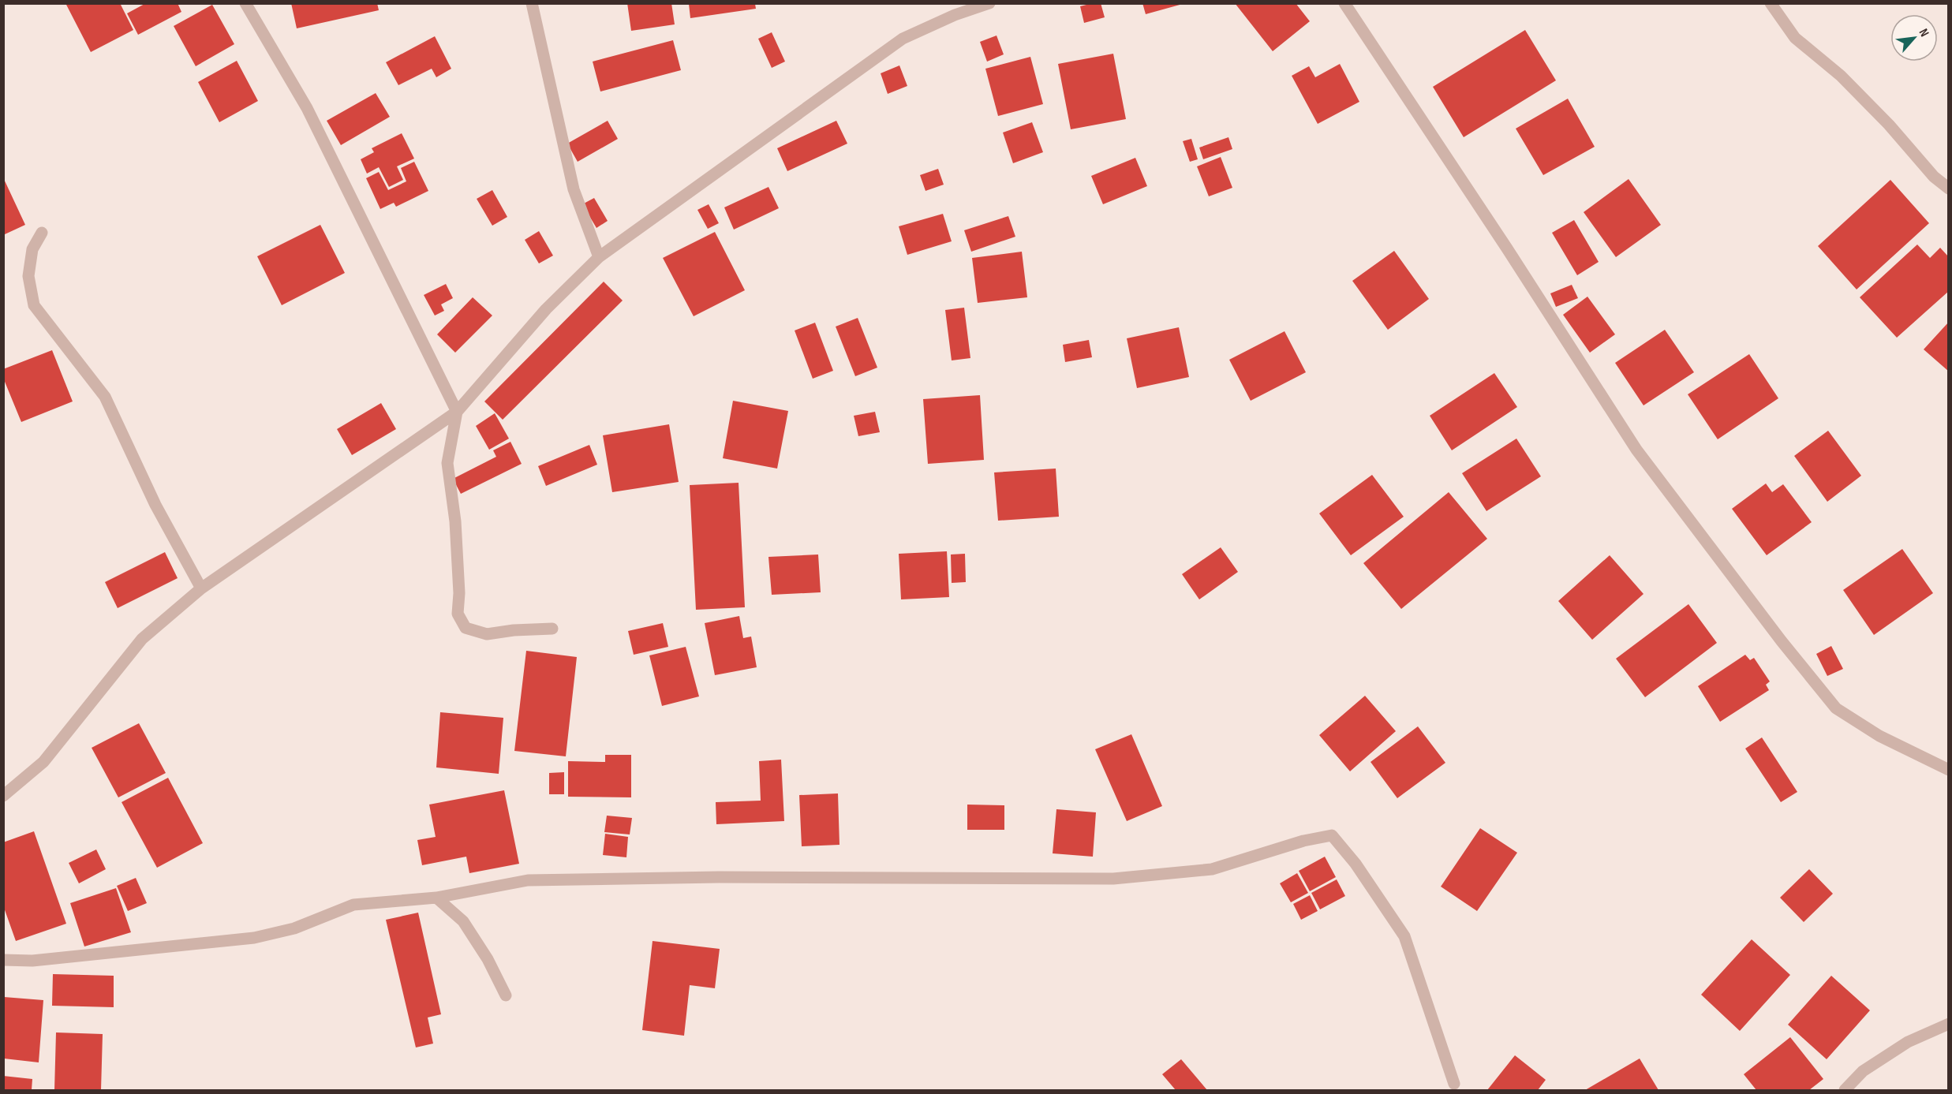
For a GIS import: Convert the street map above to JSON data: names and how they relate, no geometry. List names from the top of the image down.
{
  "north": "top right"
}
